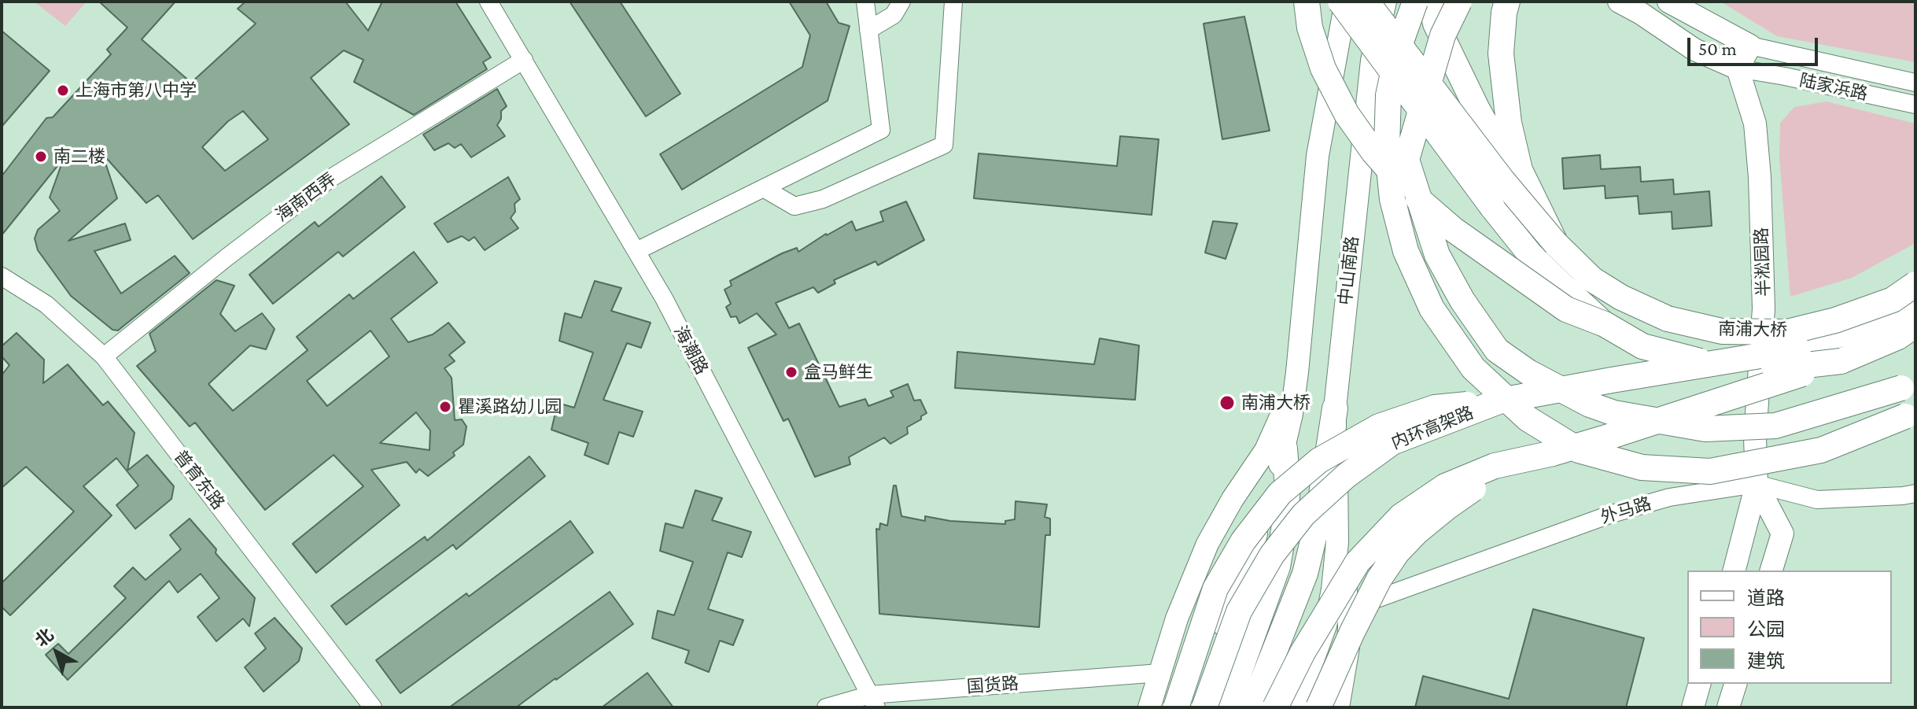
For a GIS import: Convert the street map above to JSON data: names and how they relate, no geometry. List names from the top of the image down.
{
  "streets": {
    "highway": ["南浦大桥", "内环高架路"],
    "main road": ["陆家浜路", "半淞园路", "中山南路"],
    "street": [
      "海南西弄",
      "海潮路",
      "普育东路",
      "外马路",
      "国货路"
    ]
  },
  "crossings": [
    ["陆家浜路", "半淞园路"],
    ["海南西弄", "海潮路"],
    ["海南西弄", "普育东路"],
    ["半淞园路", "内环高架路"],
    ["半淞园路", "外马路"],
    ["中山南路", "外马路"],
    ["南浦大桥", "内环高架路"],
    ["海潮路", "国货路"]
  ],
  "places": [
    "上海市第八中学",
    "南二楼",
    "盒马鲜生",
    "南浦大桥",
    "瞿溪路幼儿园"
  ],
  "legend": ["道路", "公园", "建筑"],
  "scale_bar": "50 m",
  "north": "top left"
}
